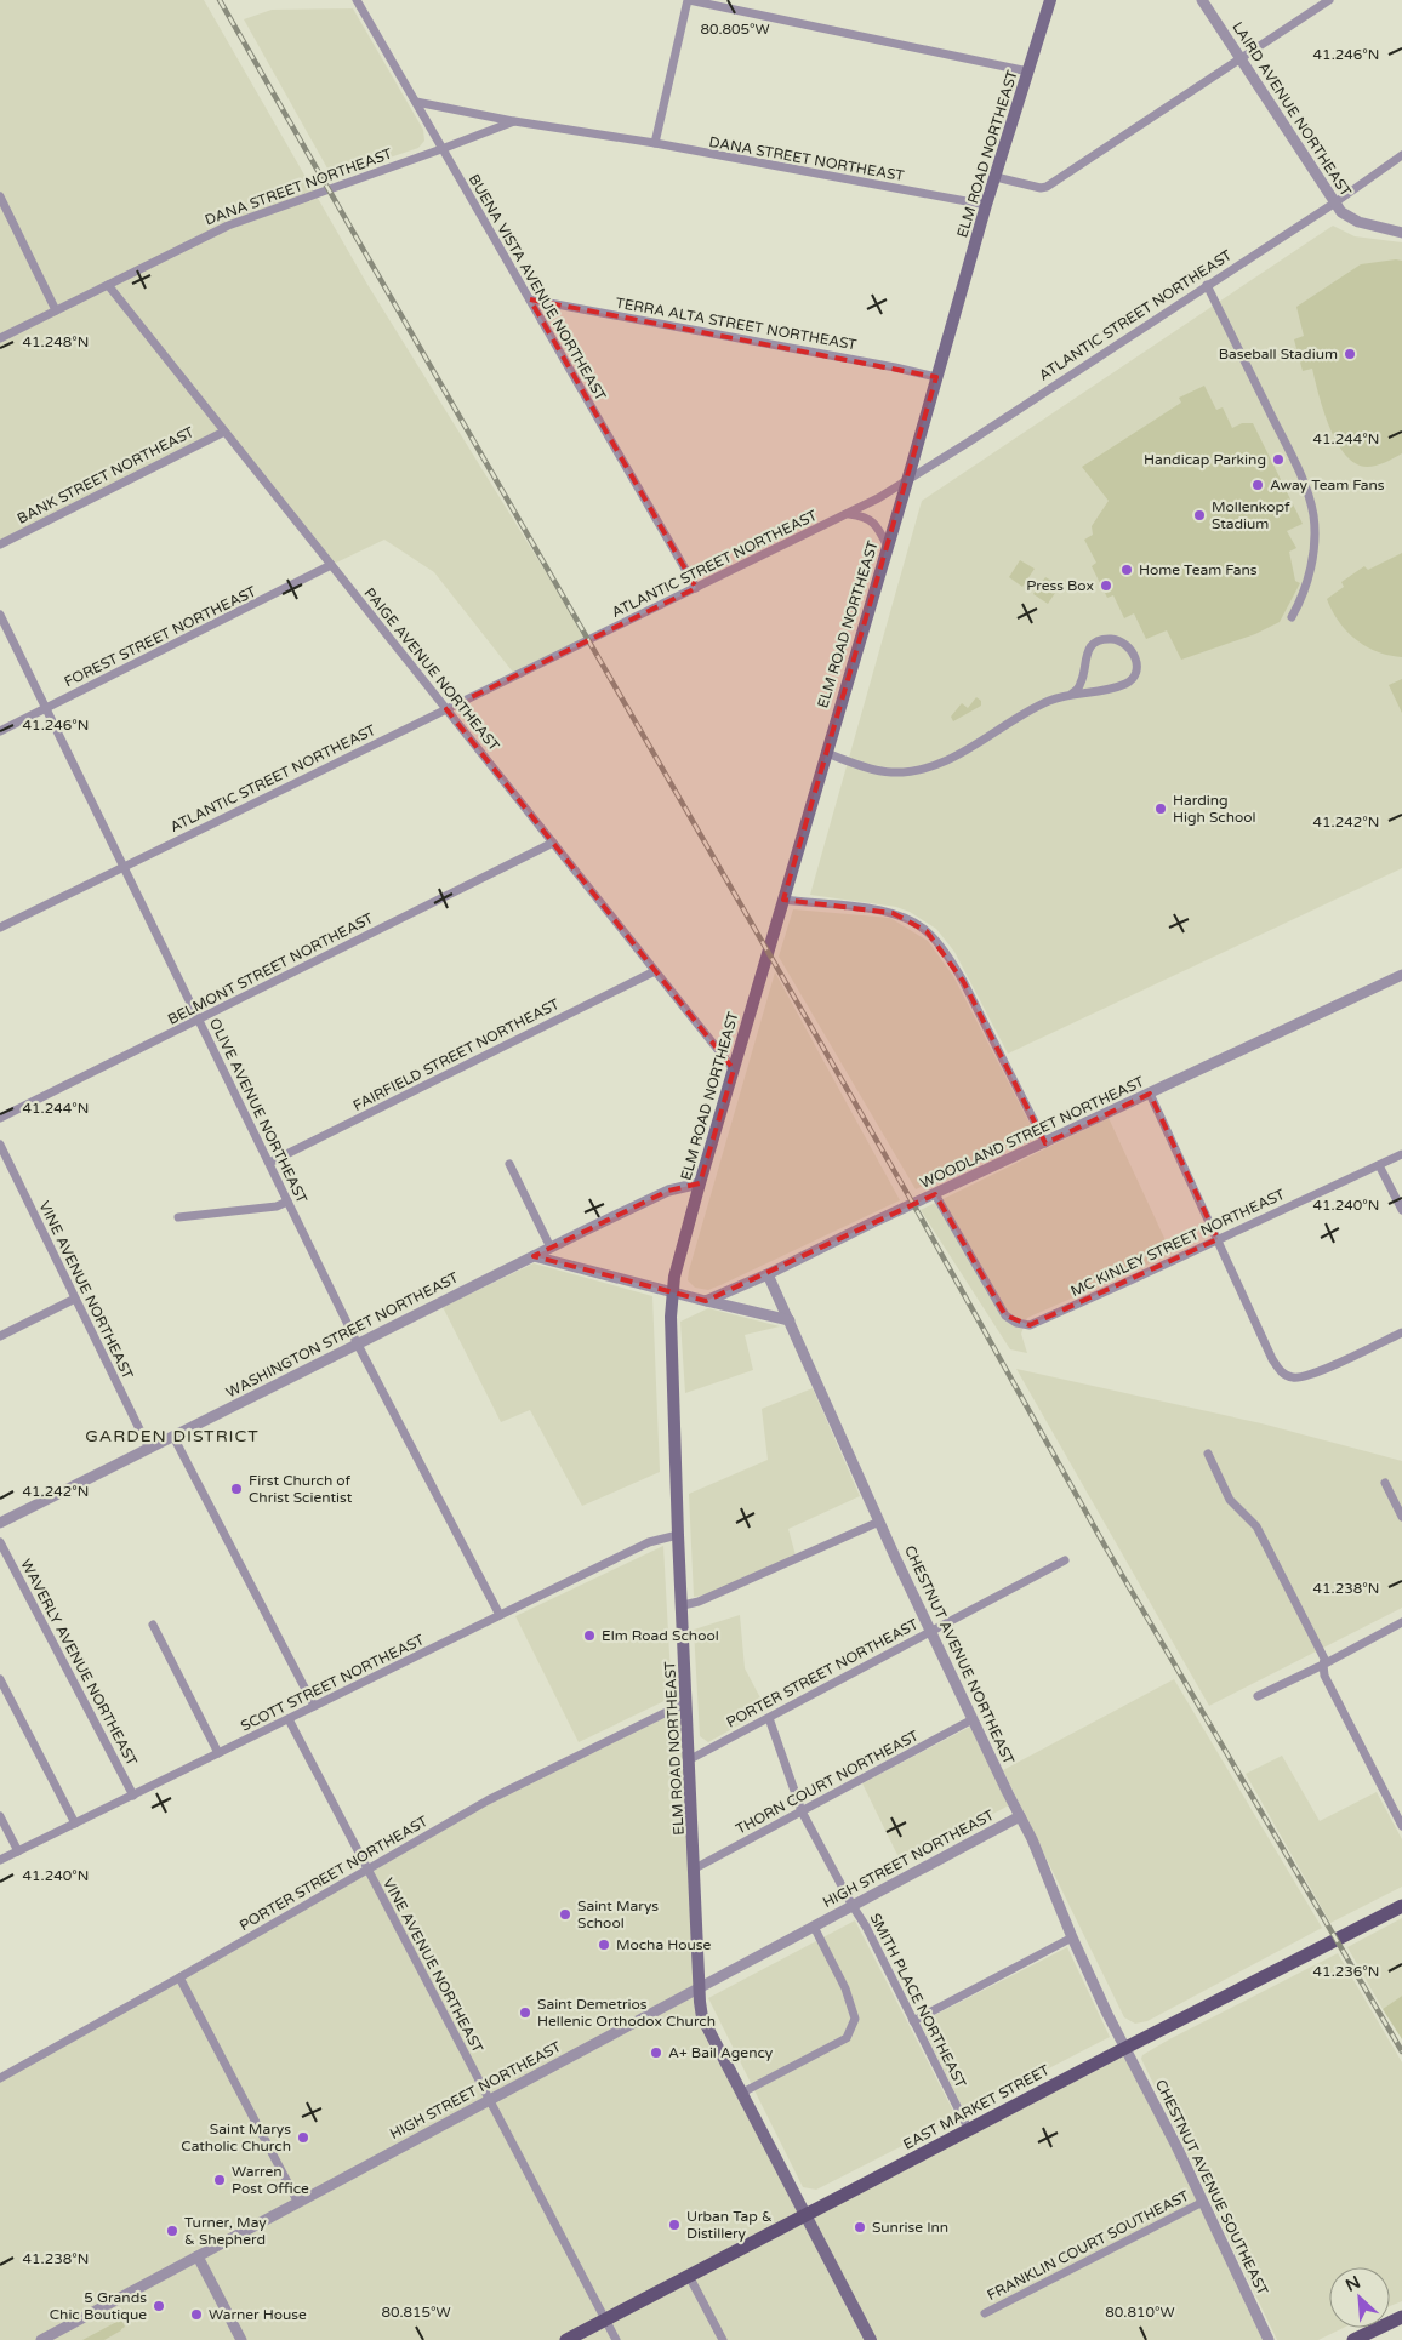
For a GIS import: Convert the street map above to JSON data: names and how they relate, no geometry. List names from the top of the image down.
{
  "streets": {
    "main road": ["ELM ROAD NORTHEAST", "EAST MARKET STREET"],
    "street": [
      "LAIRD AVENUE NORTHEAST",
      "DANA STREET NORTHEAST",
      "BUENA VISTA AVENUE NORTHEAST",
      "ATLANTIC STREET NORTHEAST",
      "TERRA ALTA STREET NORTHEAST",
      "BANK STREET NORTHEAST",
      "FOREST STREET NORTHEAST",
      "PAIGE AVENUE NORTHEAST",
      "BELMONT STREET NORTHEAST",
      "FAIRFIELD STREET NORTHEAST",
      "OLIVE AVENUE NORTHEAST",
      "WOODLAND STREET NORTHEAST",
      "MC KINLEY STREET NORTHEAST",
      "VINE AVENUE NORTHEAST",
      "WASHINGTON STREET NORTHEAST",
      "CHESTNUT AVENUE NORTHEAST",
      "WAVERLY AVENUE NORTHEAST",
      "PORTER STREET NORTHEAST",
      "SCOTT STREET NORTHEAST",
      "THORN COURT NORTHEAST",
      "HIGH STREET NORTHEAST",
      "SMITH PLACE NORTHEAST",
      "CHESTNUT AVENUE SOUTHEAST",
      "FRANKLIN COURT SOUTHEAST"
    ]
  },
  "crossings": [
    ["LAIRD AVENUE NORTHEAST", "ATLANTIC STREET NORTHEAST"],
    ["ELM ROAD NORTHEAST", "DANA STREET NORTHEAST"],
    ["ELM ROAD NORTHEAST", "ATLANTIC STREET NORTHEAST"],
    ["ELM ROAD NORTHEAST", "TERRA ALTA STREET NORTHEAST"],
    ["ELM ROAD NORTHEAST", "PAIGE AVENUE NORTHEAST"],
    ["ELM ROAD NORTHEAST", "WASHINGTON STREET NORTHEAST"],
    ["ELM ROAD NORTHEAST", "PORTER STREET NORTHEAST"],
    ["ELM ROAD NORTHEAST", "SCOTT STREET NORTHEAST"],
    ["ELM ROAD NORTHEAST", "THORN COURT NORTHEAST"],
    ["ELM ROAD NORTHEAST", "HIGH STREET NORTHEAST"],
    ["ELM ROAD NORTHEAST", "EAST MARKET STREET"],
    ["DANA STREET NORTHEAST", "BUENA VISTA AVENUE NORTHEAST"],
    ["DANA STREET NORTHEAST", "PAIGE AVENUE NORTHEAST"],
    ["BUENA VISTA AVENUE NORTHEAST", "ATLANTIC STREET NORTHEAST"],
    ["BUENA VISTA AVENUE NORTHEAST", "TERRA ALTA STREET NORTHEAST"],
    ["ATLANTIC STREET NORTHEAST", "PAIGE AVENUE NORTHEAST"],
    ["ATLANTIC STREET NORTHEAST", "OLIVE AVENUE NORTHEAST"],
    ["BANK STREET NORTHEAST", "PAIGE AVENUE NORTHEAST"],
    ["FOREST STREET NORTHEAST", "PAIGE AVENUE NORTHEAST"],
    ["FOREST STREET NORTHEAST", "OLIVE AVENUE NORTHEAST"],
    ["PAIGE AVENUE NORTHEAST", "BELMONT STREET NORTHEAST"],
    ["PAIGE AVENUE NORTHEAST", "FAIRFIELD STREET NORTHEAST"],
    ["BELMONT STREET NORTHEAST", "OLIVE AVENUE NORTHEAST"],
    ["FAIRFIELD STREET NORTHEAST", "OLIVE AVENUE NORTHEAST"],
    ["OLIVE AVENUE NORTHEAST", "WASHINGTON STREET NORTHEAST"],
    ["OLIVE AVENUE NORTHEAST", "SCOTT STREET NORTHEAST"],
    ["WOODLAND STREET NORTHEAST", "MC KINLEY STREET NORTHEAST"],
    ["WOODLAND STREET NORTHEAST", "CHESTNUT AVENUE NORTHEAST"],
    ["VINE AVENUE NORTHEAST", "WASHINGTON STREET NORTHEAST"],
    ["VINE AVENUE NORTHEAST", "PORTER STREET NORTHEAST"],
    ["VINE AVENUE NORTHEAST", "SCOTT STREET NORTHEAST"],
    ["VINE AVENUE NORTHEAST", "HIGH STREET NORTHEAST"],
    ["VINE AVENUE NORTHEAST", "EAST MARKET STREET"],
    ["CHESTNUT AVENUE NORTHEAST", "PORTER STREET NORTHEAST"],
    ["CHESTNUT AVENUE NORTHEAST", "THORN COURT NORTHEAST"],
    ["CHESTNUT AVENUE NORTHEAST", "HIGH STREET NORTHEAST"],
    ["CHESTNUT AVENUE NORTHEAST", "EAST MARKET STREET"],
    ["CHESTNUT AVENUE NORTHEAST", "CHESTNUT AVENUE SOUTHEAST"],
    ["WAVERLY AVENUE NORTHEAST", "SCOTT STREET NORTHEAST"],
    ["PORTER STREET NORTHEAST", "SMITH PLACE NORTHEAST"],
    ["THORN COURT NORTHEAST", "SMITH PLACE NORTHEAST"],
    ["HIGH STREET NORTHEAST", "SMITH PLACE NORTHEAST"],
    ["SMITH PLACE NORTHEAST", "EAST MARKET STREET"],
    ["EAST MARKET STREET", "CHESTNUT AVENUE SOUTHEAST"],
    ["CHESTNUT AVENUE SOUTHEAST", "FRANKLIN COURT SOUTHEAST"]
  ],
  "districts": ["GARDEN DISTRICT"],
  "places": [
    "Baseball Stadium",
    "Handicap Parking",
    "Away Team Fans",
    "Mollenkopf Stadium",
    "Home Team Fans",
    "Press Box",
    "Harding High School",
    "First Church of Christ Scientist",
    "Elm Road School",
    "Saint Marys School",
    "Mocha House",
    "Saint Demetrios Hellenic Orthodox Church",
    "A+ Bail Agency",
    "Saint Marys Catholic Church",
    "Warren Post Office",
    "Urban Tap & Distillery",
    "Sunrise Inn",
    "Turner, May & Shepherd",
    "5 Grands Chic Boutique",
    "Warner House"
  ],
  "north": "top left",
  "coordinates": [
    "80.805°W",
    "41.246°N",
    "41.248°N",
    "41.244°N",
    "41.242°N",
    "41.240°N",
    "41.238°N",
    "41.236°N",
    "80.815°W",
    "80.810°W"
  ]
}
